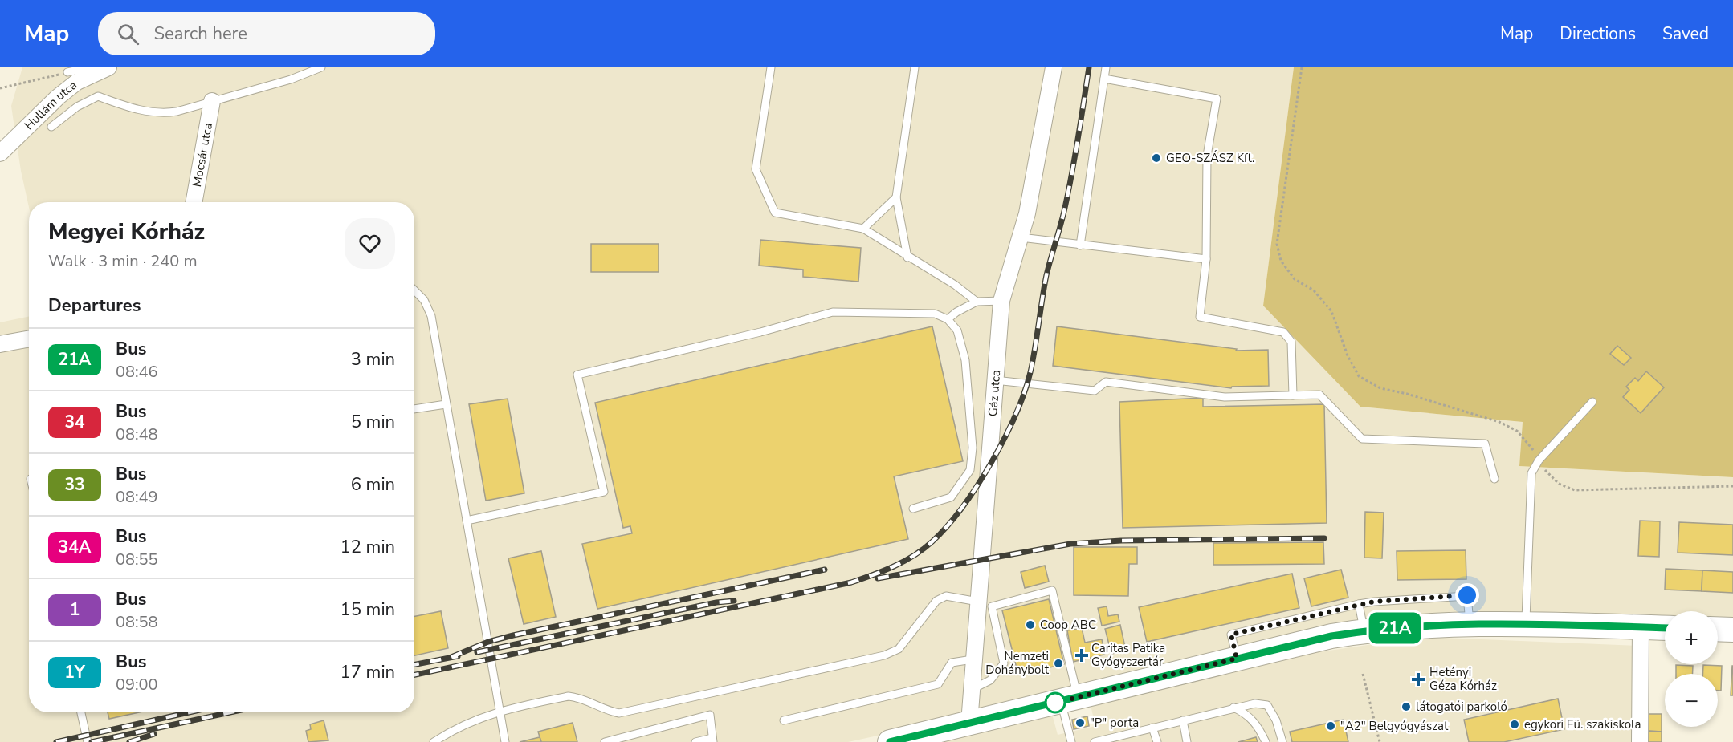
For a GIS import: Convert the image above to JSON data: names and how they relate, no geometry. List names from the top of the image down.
{
  "streets": {
    "street": ["Hullám utca", "Mocsár utca", "Gáz utca"]
  },
  "places": {
    "other": [
      "GEO-SZÁSZ Kft.",
      "Coop ABC",
      "Nemzeti Dohánybolt",
      "látogatói parkoló",
      "\"P\" porta",
      "egykori Eü. szakiskola",
      "\"A2\" Belgyógyászat"
    ],
    "health": ["Caritas Patika Gyógyszertár", "Hetényi Géza Kórház"]
  },
  "lines": ["bus line 21A"],
  "page": {
    "header": "Map",
    "search": "Search here",
    "nav": ["Map", "Directions", "Saved"],
    "on_map": "21A",
    "heading": [
      ["Megyei Kórház", "Walk · 3 min · 240 m"],
      "Departures"
    ],
    "list": [
      {
        "mark": "21A",
        "name": "Bus",
        "note": "08:46",
        "value": "3 min"
      },
      {
        "mark": "34",
        "name": "Bus",
        "note": "08:48",
        "value": "5 min"
      },
      {
        "mark": "33",
        "name": "Bus",
        "note": "08:49",
        "value": "6 min"
      },
      {
        "mark": "34A",
        "name": "Bus",
        "note": "08:55",
        "value": "12 min"
      },
      {
        "mark": "1",
        "name": "Bus",
        "note": "08:58",
        "value": "15 min"
      },
      {
        "mark": "1Y",
        "name": "Bus",
        "note": "09:00",
        "value": "17 min"
      }
    ],
    "map_buttons": ["+", "−"]
  }
}
